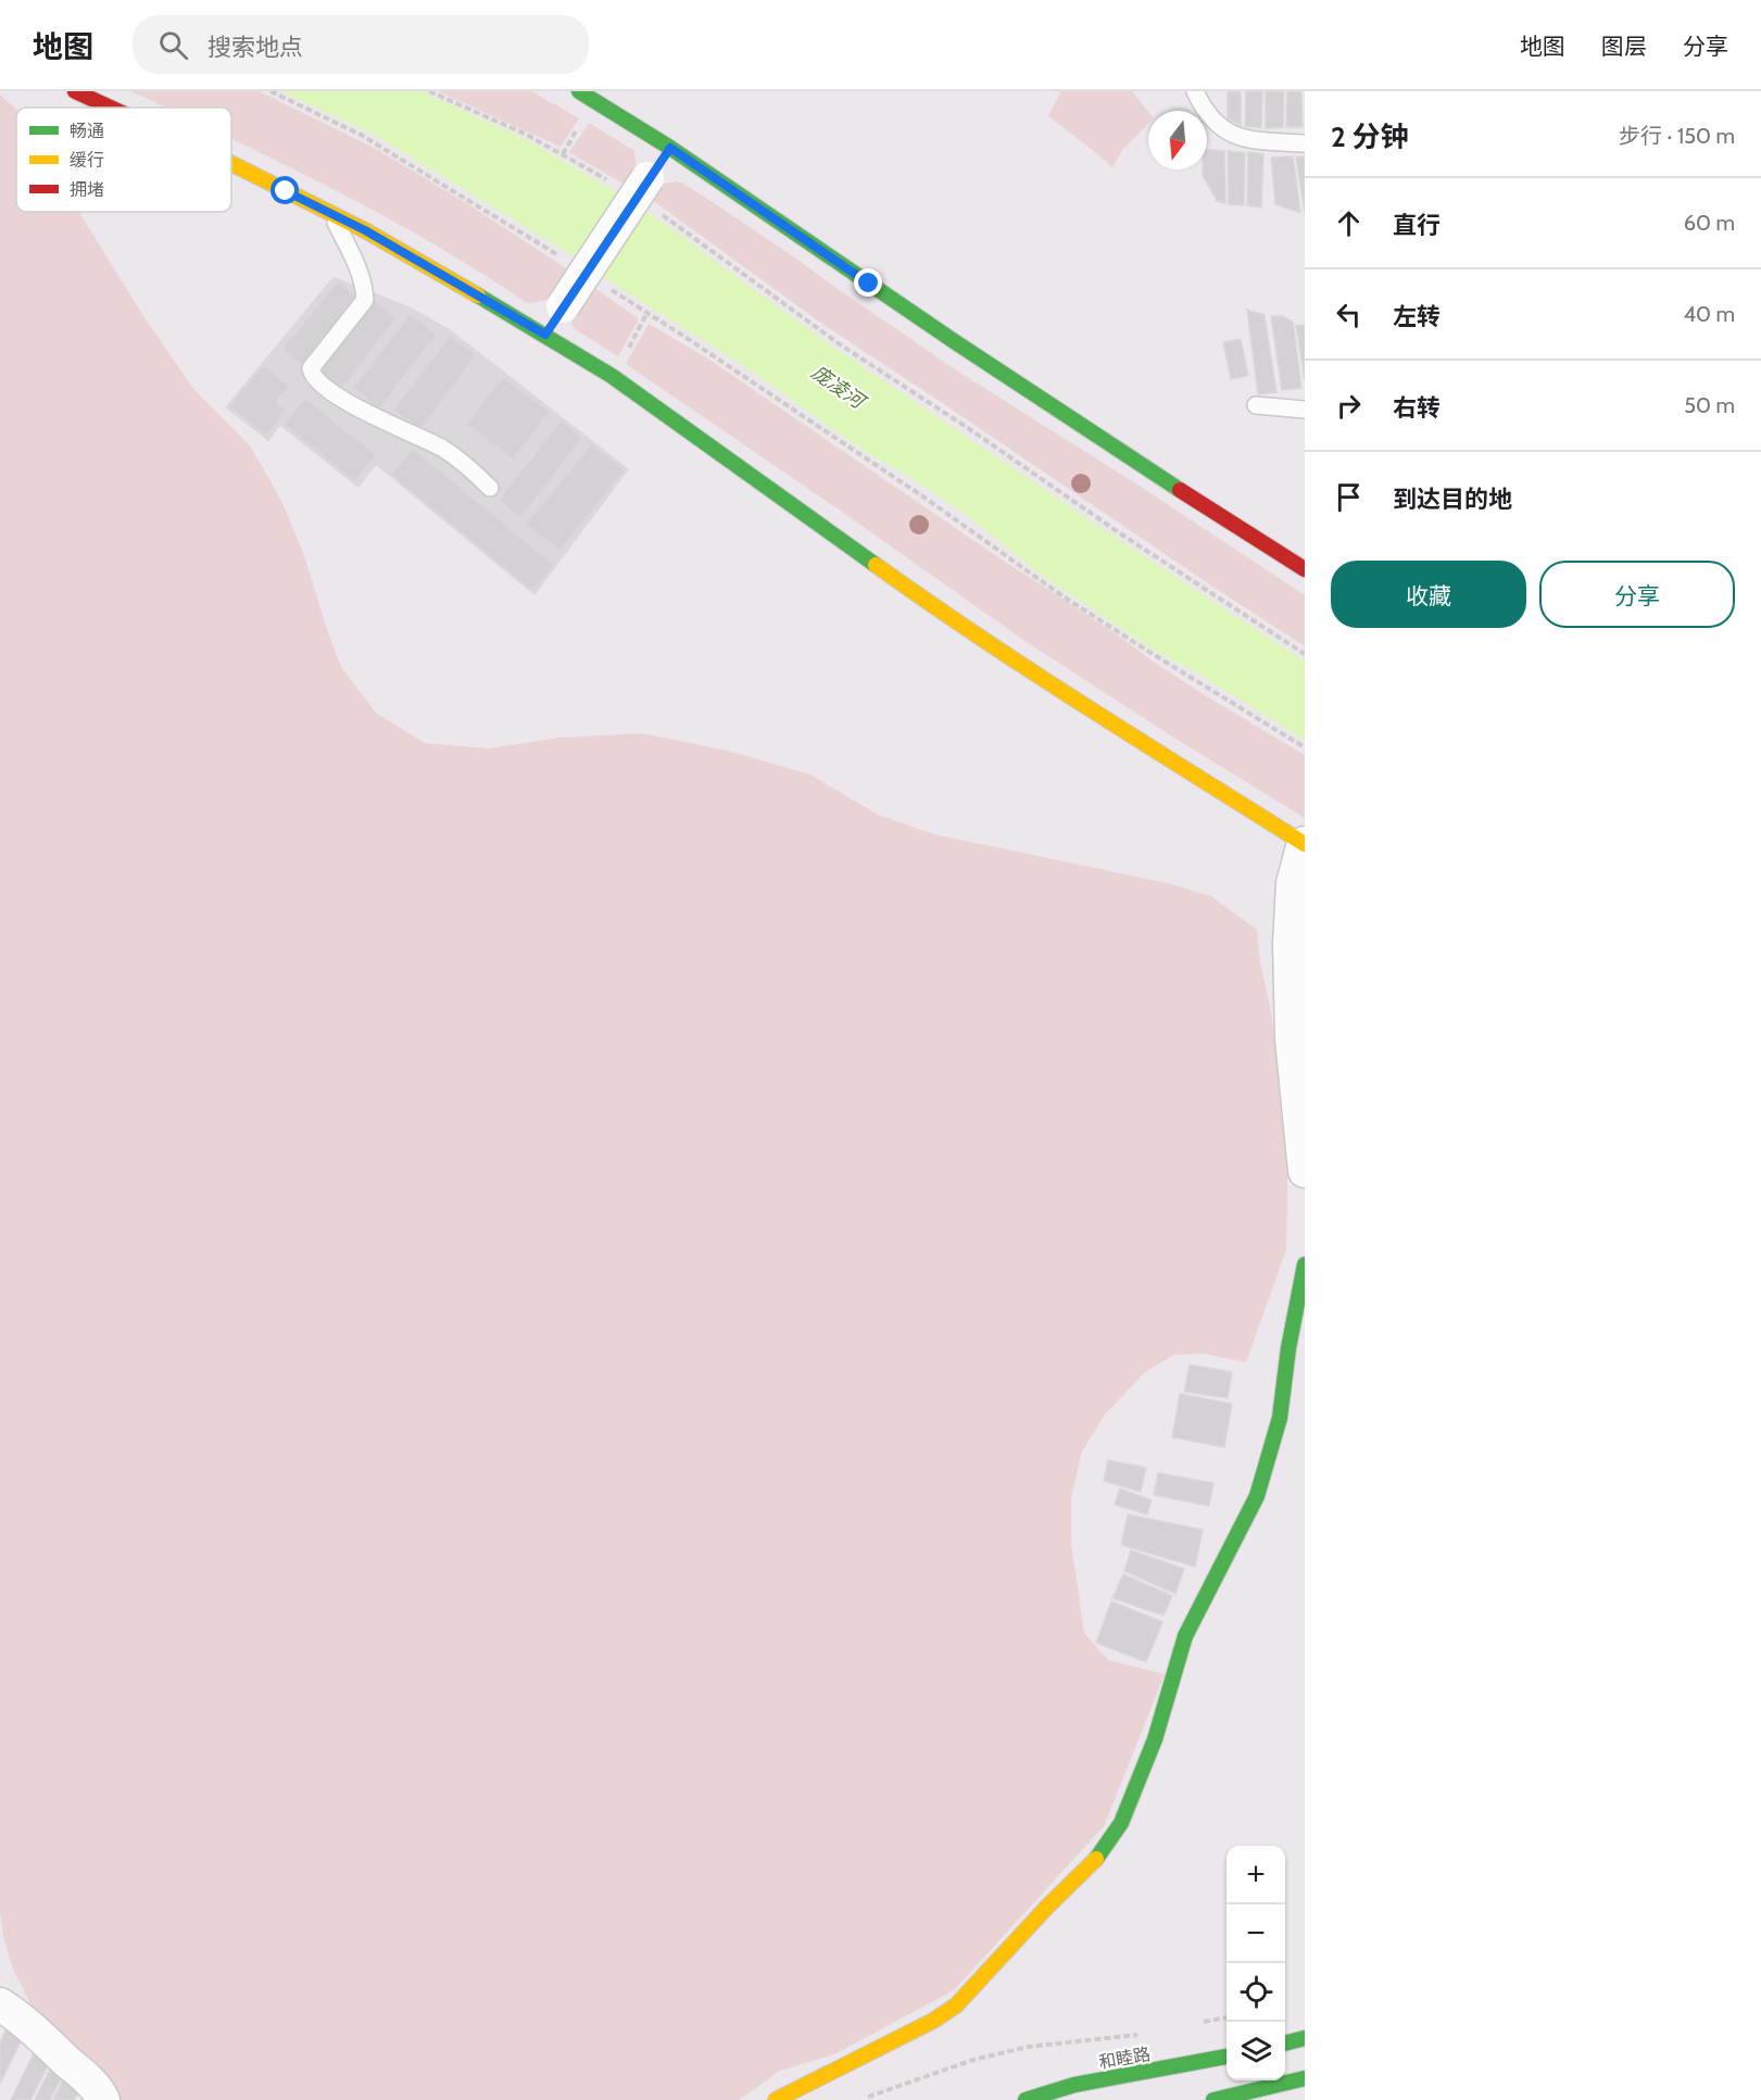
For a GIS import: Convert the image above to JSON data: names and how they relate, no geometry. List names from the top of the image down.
{
  "streets": {
    "street": ["和睦路"]
  },
  "water": ["庞凌河"],
  "legend": ["畅通", "缓行", "拥堵"],
  "north": "bottom",
  "page": {
    "header": "地图",
    "search": "搜索地点",
    "nav": ["地图", "图层", "分享"],
    "heading": ["2 分钟", "步行 · 150 m"],
    "list": [
      ["直行", "60 m"],
      ["左转", "40 m"],
      ["右转", "50 m"],
      "到达目的地"
    ],
    "buttons": ["收藏", "分享"],
    "map_buttons": ["+", "−"]
  }
}
